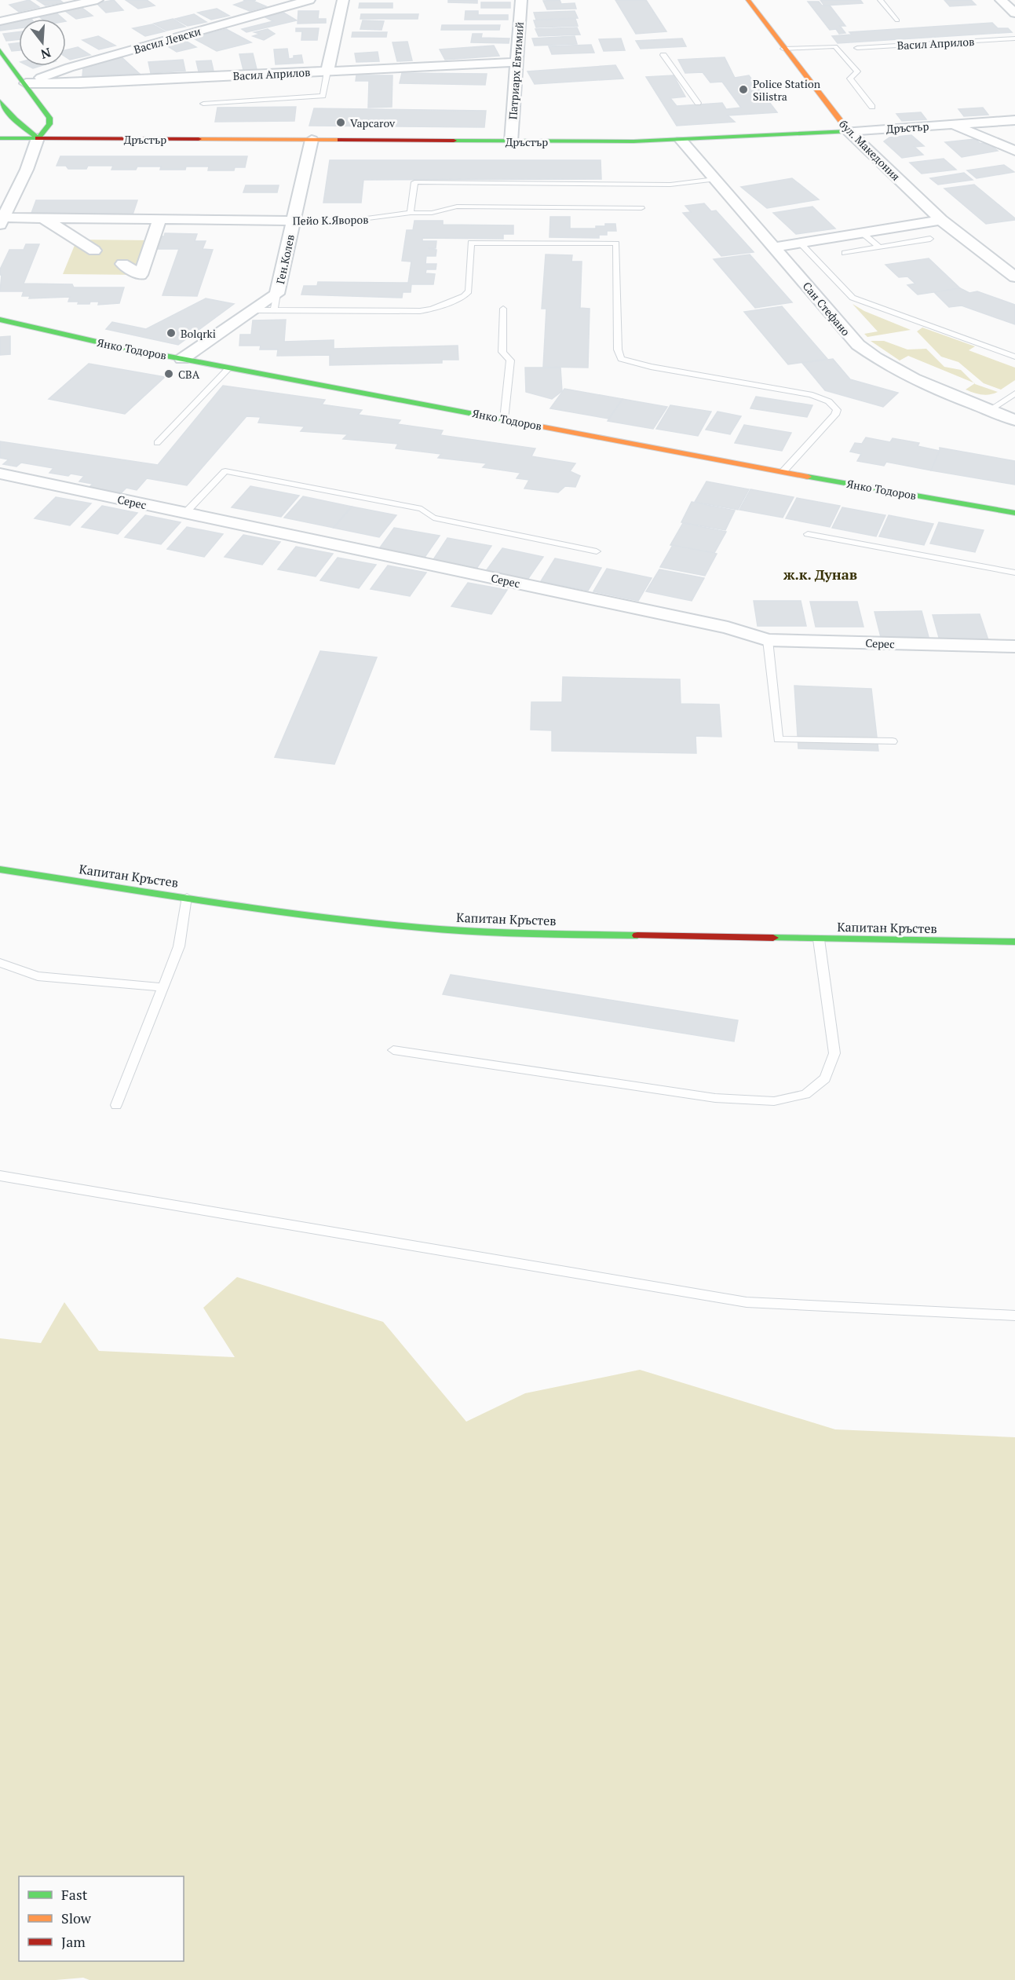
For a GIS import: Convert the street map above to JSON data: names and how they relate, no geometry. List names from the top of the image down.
{
  "streets": {
    "street": [
      "Васил Левски",
      "Васил Априлов",
      "Патриарх Евтимий",
      "Дръстър",
      "бул. Македония",
      "Пейо К.Яворов",
      "Ген.Колев",
      "Сан Стефано",
      "Янко Тодоров",
      "Серес",
      "Капитан Кръстев"
    ]
  },
  "crossings": [
    ["Васил Левски", "Васил Априлов"],
    ["Васил Априлов", "Патриарх Евтимий"],
    ["Патриарх Евтимий", "Дръстър"],
    ["Дръстър", "бул. Македония"],
    ["Дръстър", "Ген.Колев"],
    ["Дръстър", "Сан Стефано"],
    ["Пейо К.Яворов", "Ген.Колев"],
    ["Ген.Колев", "Янко Тодоров"]
  ],
  "districts": ["ж.к. Дунав"],
  "places": [
    "Police Station Silistra",
    "Vapcarov",
    "Bolqrki",
    "CBA"
  ],
  "legend": ["Fast", "Slow", "Jam"],
  "north": "bottom"
}
